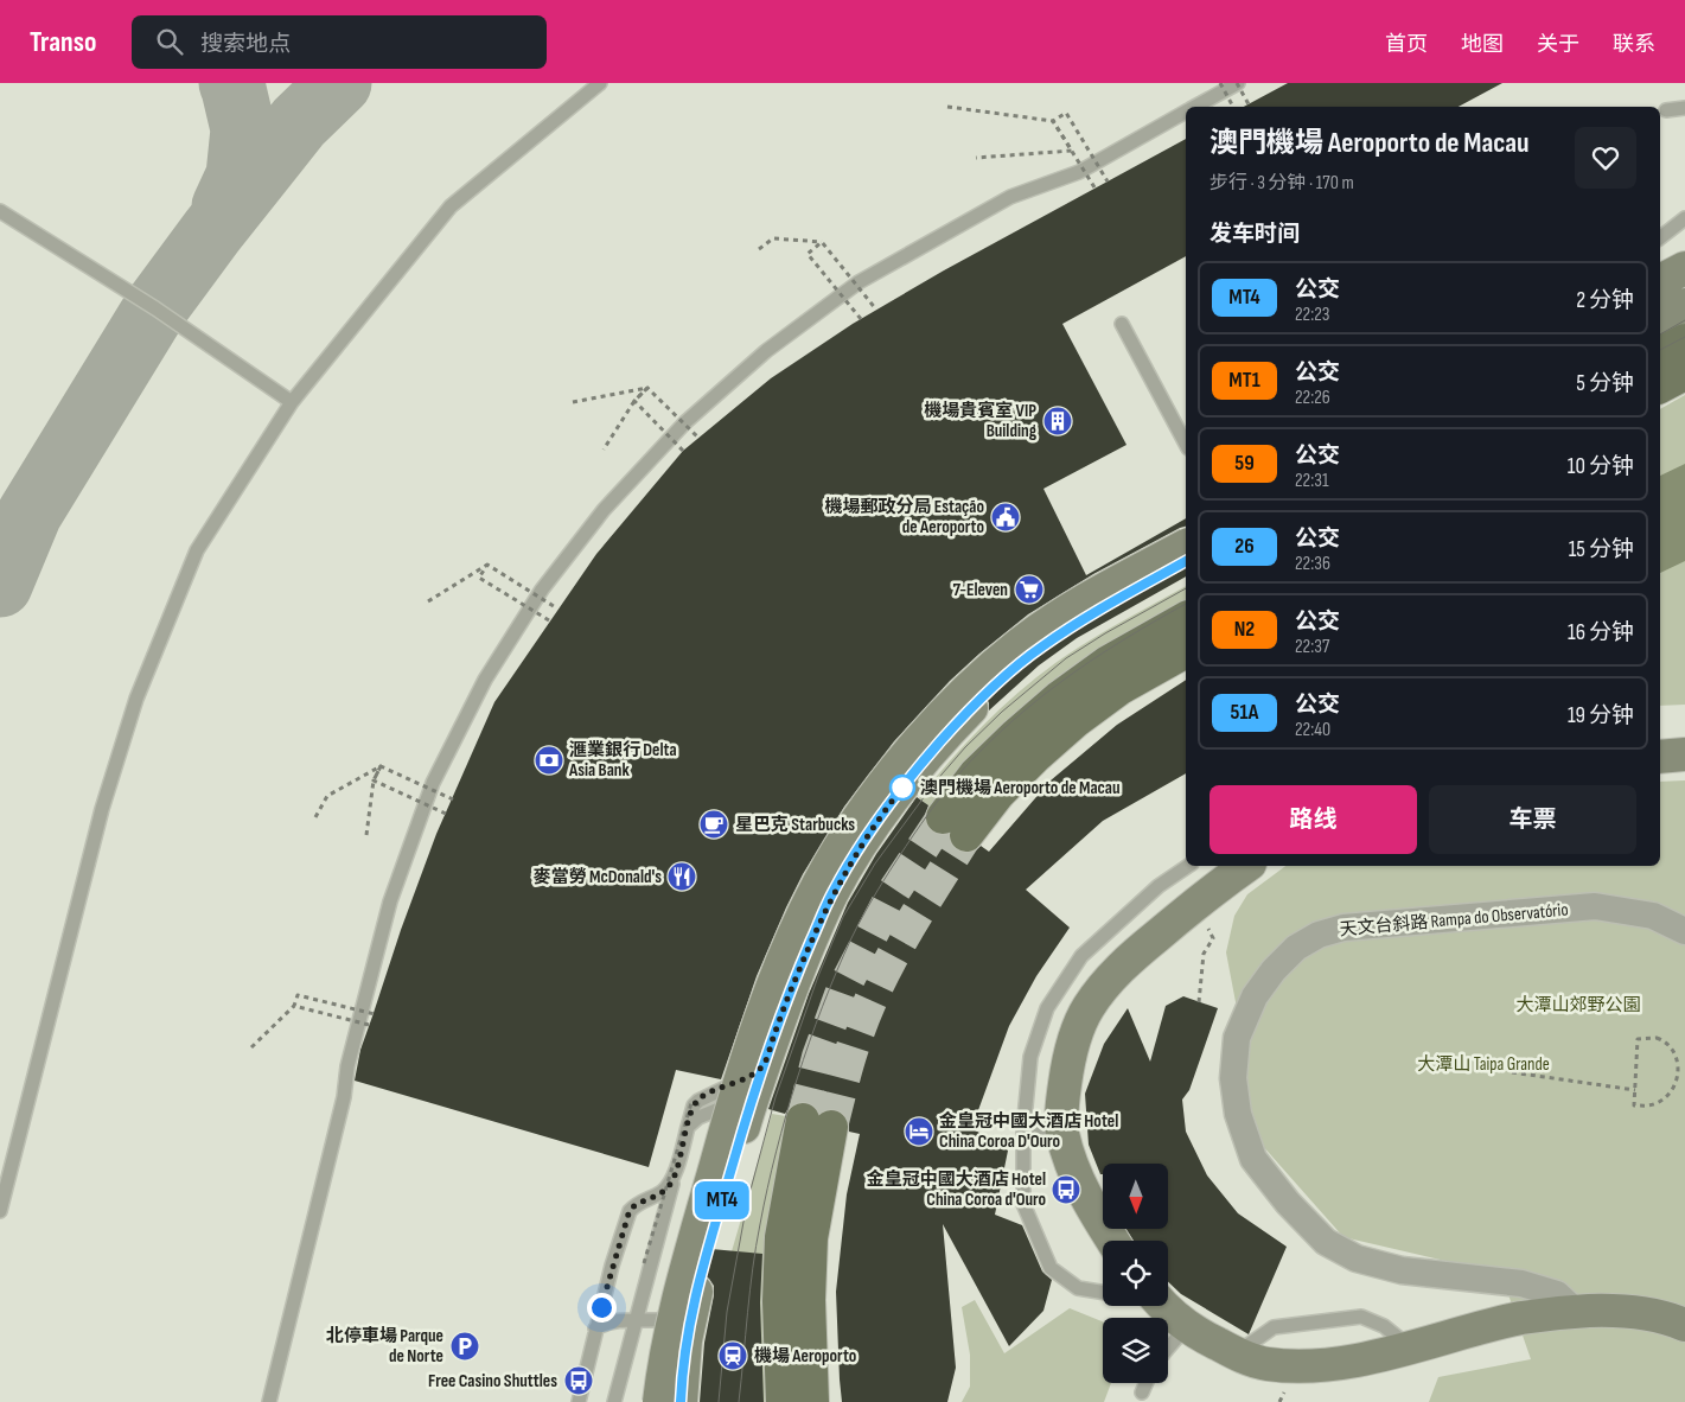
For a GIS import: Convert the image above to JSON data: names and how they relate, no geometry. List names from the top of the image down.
{
  "streets": {
    "street": ["天文台斜路 Rampa do Observatório"]
  },
  "parks": ["大潭山郊野公園", "大潭山 Taipa Grande"],
  "places": {
    "building": ["機場貴賓室 VIP Building"],
    "public building": ["機場郵政分局 Estação de Aeroporto"],
    "supermarket": ["7-Eleven"],
    "bank": ["滙業銀行 Delta Asia Bank"],
    "other": ["澳門機場 Aeroporto de Macau"],
    "cafe": ["星巴克 Starbucks"],
    "restaurant": ["麥當勞 McDonald's"],
    "hotel": ["金皇冠中國大酒店 Hotel China Coroa D'Ouro"],
    "bus stop": ["金皇冠中國大酒店 Hotel China Coroa d'Ouro", "Free Casino Shuttles"],
    "parking": ["北停車場 Parque de Norte"],
    "station": ["機場 Aeroporto"]
  },
  "lines": ["bus line MT4"],
  "north": "bottom",
  "page": {
    "header": "Transo",
    "search": "搜索地点",
    "nav": [
      "首页",
      "地图",
      "关于",
      "联系"
    ],
    "on_map": "MT4",
    "heading": [
      ["澳門機場 Aeroporto de Macau", "步行 · 3 分钟 · 170 m"],
      "发车时间"
    ],
    "list": [
      {
        "mark": "MT4",
        "name": "公交",
        "note": "22:23",
        "value": "2 分钟"
      },
      {
        "mark": "MT1",
        "name": "公交",
        "note": "22:26",
        "value": "5 分钟"
      },
      {
        "mark": "59",
        "name": "公交",
        "note": "22:31",
        "value": "10 分钟"
      },
      {
        "mark": "26",
        "name": "公交",
        "note": "22:36",
        "value": "15 分钟"
      },
      {
        "mark": "N2",
        "name": "公交",
        "note": "22:37",
        "value": "16 分钟"
      },
      {
        "mark": "51A",
        "name": "公交",
        "note": "22:40",
        "value": "19 分钟"
      }
    ],
    "buttons": ["路线", "车票"]
  }
}
